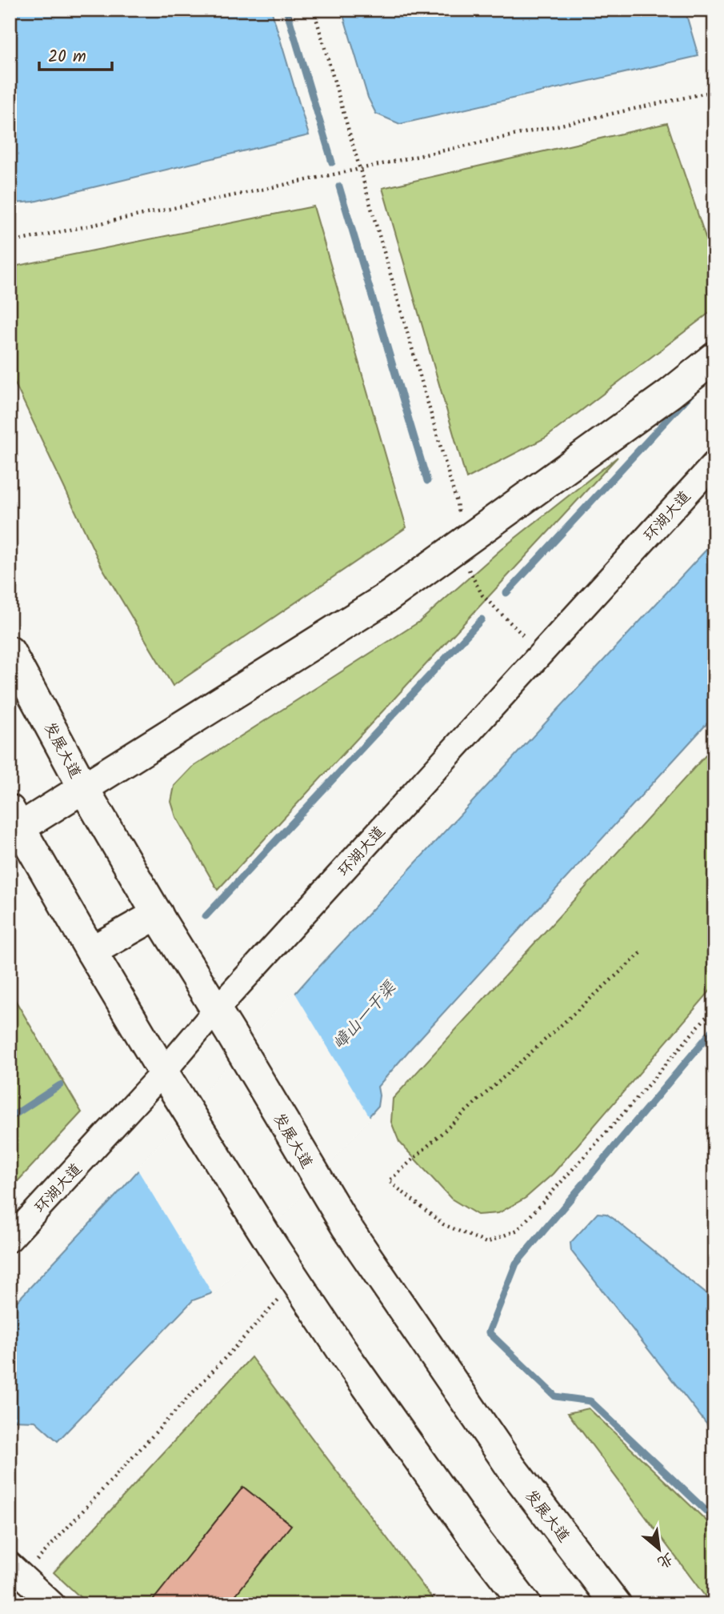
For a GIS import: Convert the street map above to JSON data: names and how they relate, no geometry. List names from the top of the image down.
{
  "streets": {
    "main road": ["发展大道"],
    "street": ["环湖大道"]
  },
  "crossings": [
    ["环湖大道", "发展大道"]
  ],
  "water": ["嶂山一干渠"],
  "scale_bar": "20 m",
  "north": "bottom right"
}
